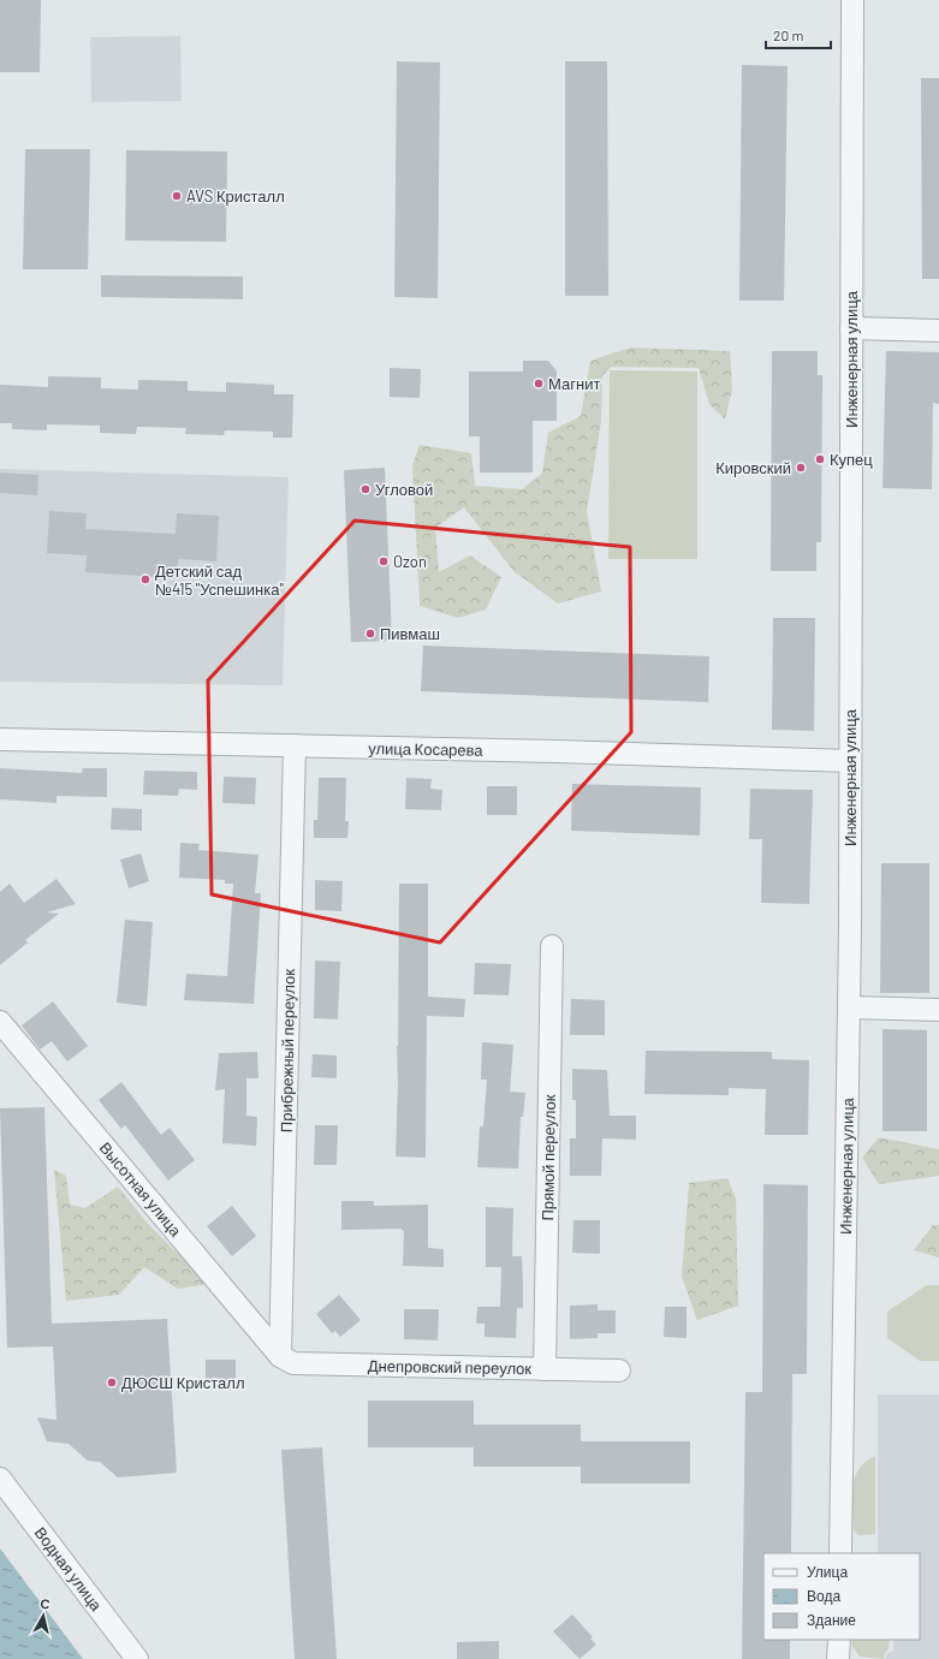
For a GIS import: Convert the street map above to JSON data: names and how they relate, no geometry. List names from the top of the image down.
{
  "streets": {
    "street": [
      "Инженерная улица",
      "улица Косарева",
      "Прибрежный переулок",
      "Прямой переулок",
      "Высотная улица",
      "Днепровский переулок",
      "Водная улица"
    ]
  },
  "crossings": [
    ["Инженерная улица", "улица Косарева"],
    ["улица Косарева", "Прибрежный переулок"],
    ["Прибрежный переулок", "Высотная улица"],
    ["Прибрежный переулок", "Днепровский переулок"],
    ["Прямой переулок", "Днепровский переулок"],
    ["Высотная улица", "Днепровский переулок"]
  ],
  "places": [
    "AVS Кристалл",
    "Магнит",
    "Купец",
    "Кировский",
    "Угловой",
    "Ozon",
    "Детский сад №415 \"Успешинка\"",
    "Пивмаш",
    "ДЮСШ Кристалл"
  ],
  "legend": ["Улица", "Вода", "Здание"],
  "scale_bar": "20 m",
  "north": "top"
}
